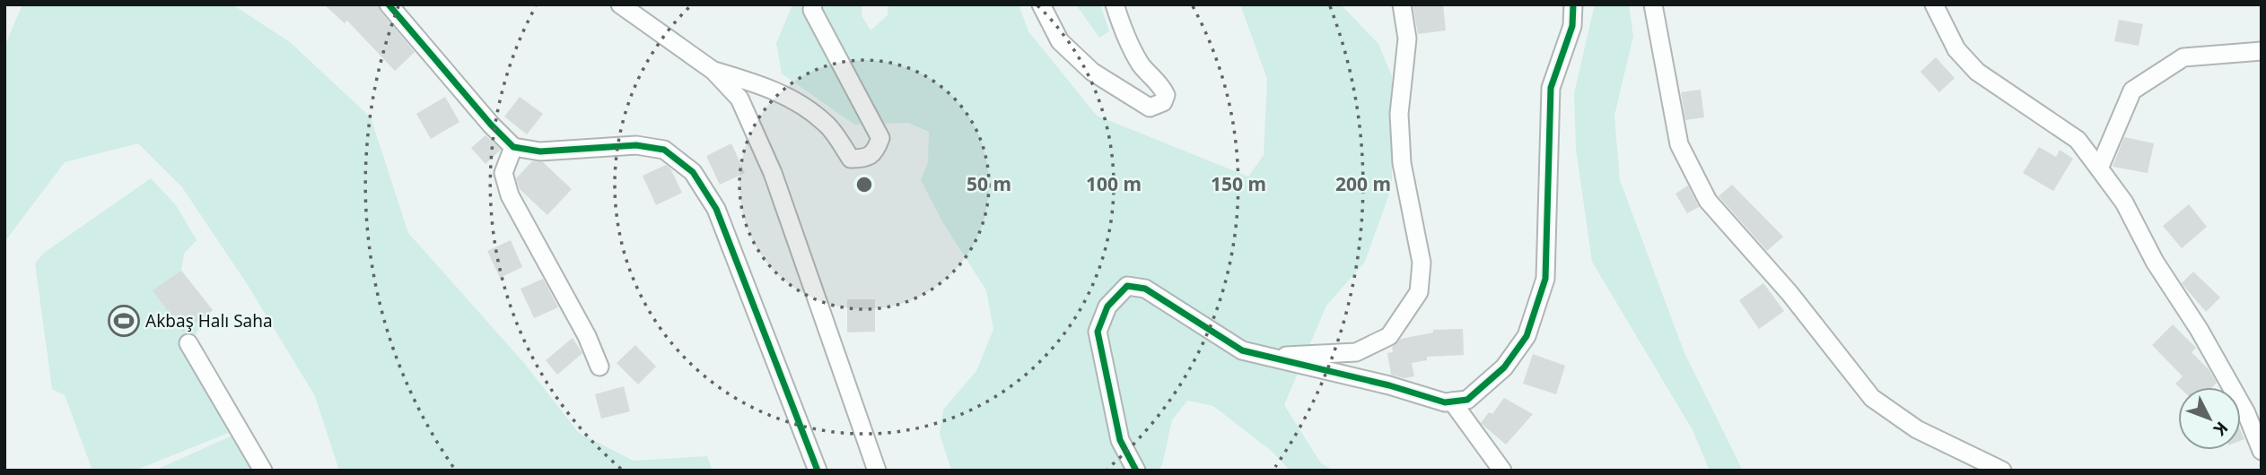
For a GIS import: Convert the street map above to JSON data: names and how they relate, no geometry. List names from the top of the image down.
{
  "places": {
    "sports": ["Akbaş Halı Saha"]
  },
  "north": "bottom right",
  "rings": [
    "50 m",
    "100 m",
    "150 m",
    "200 m"
  ]
}
